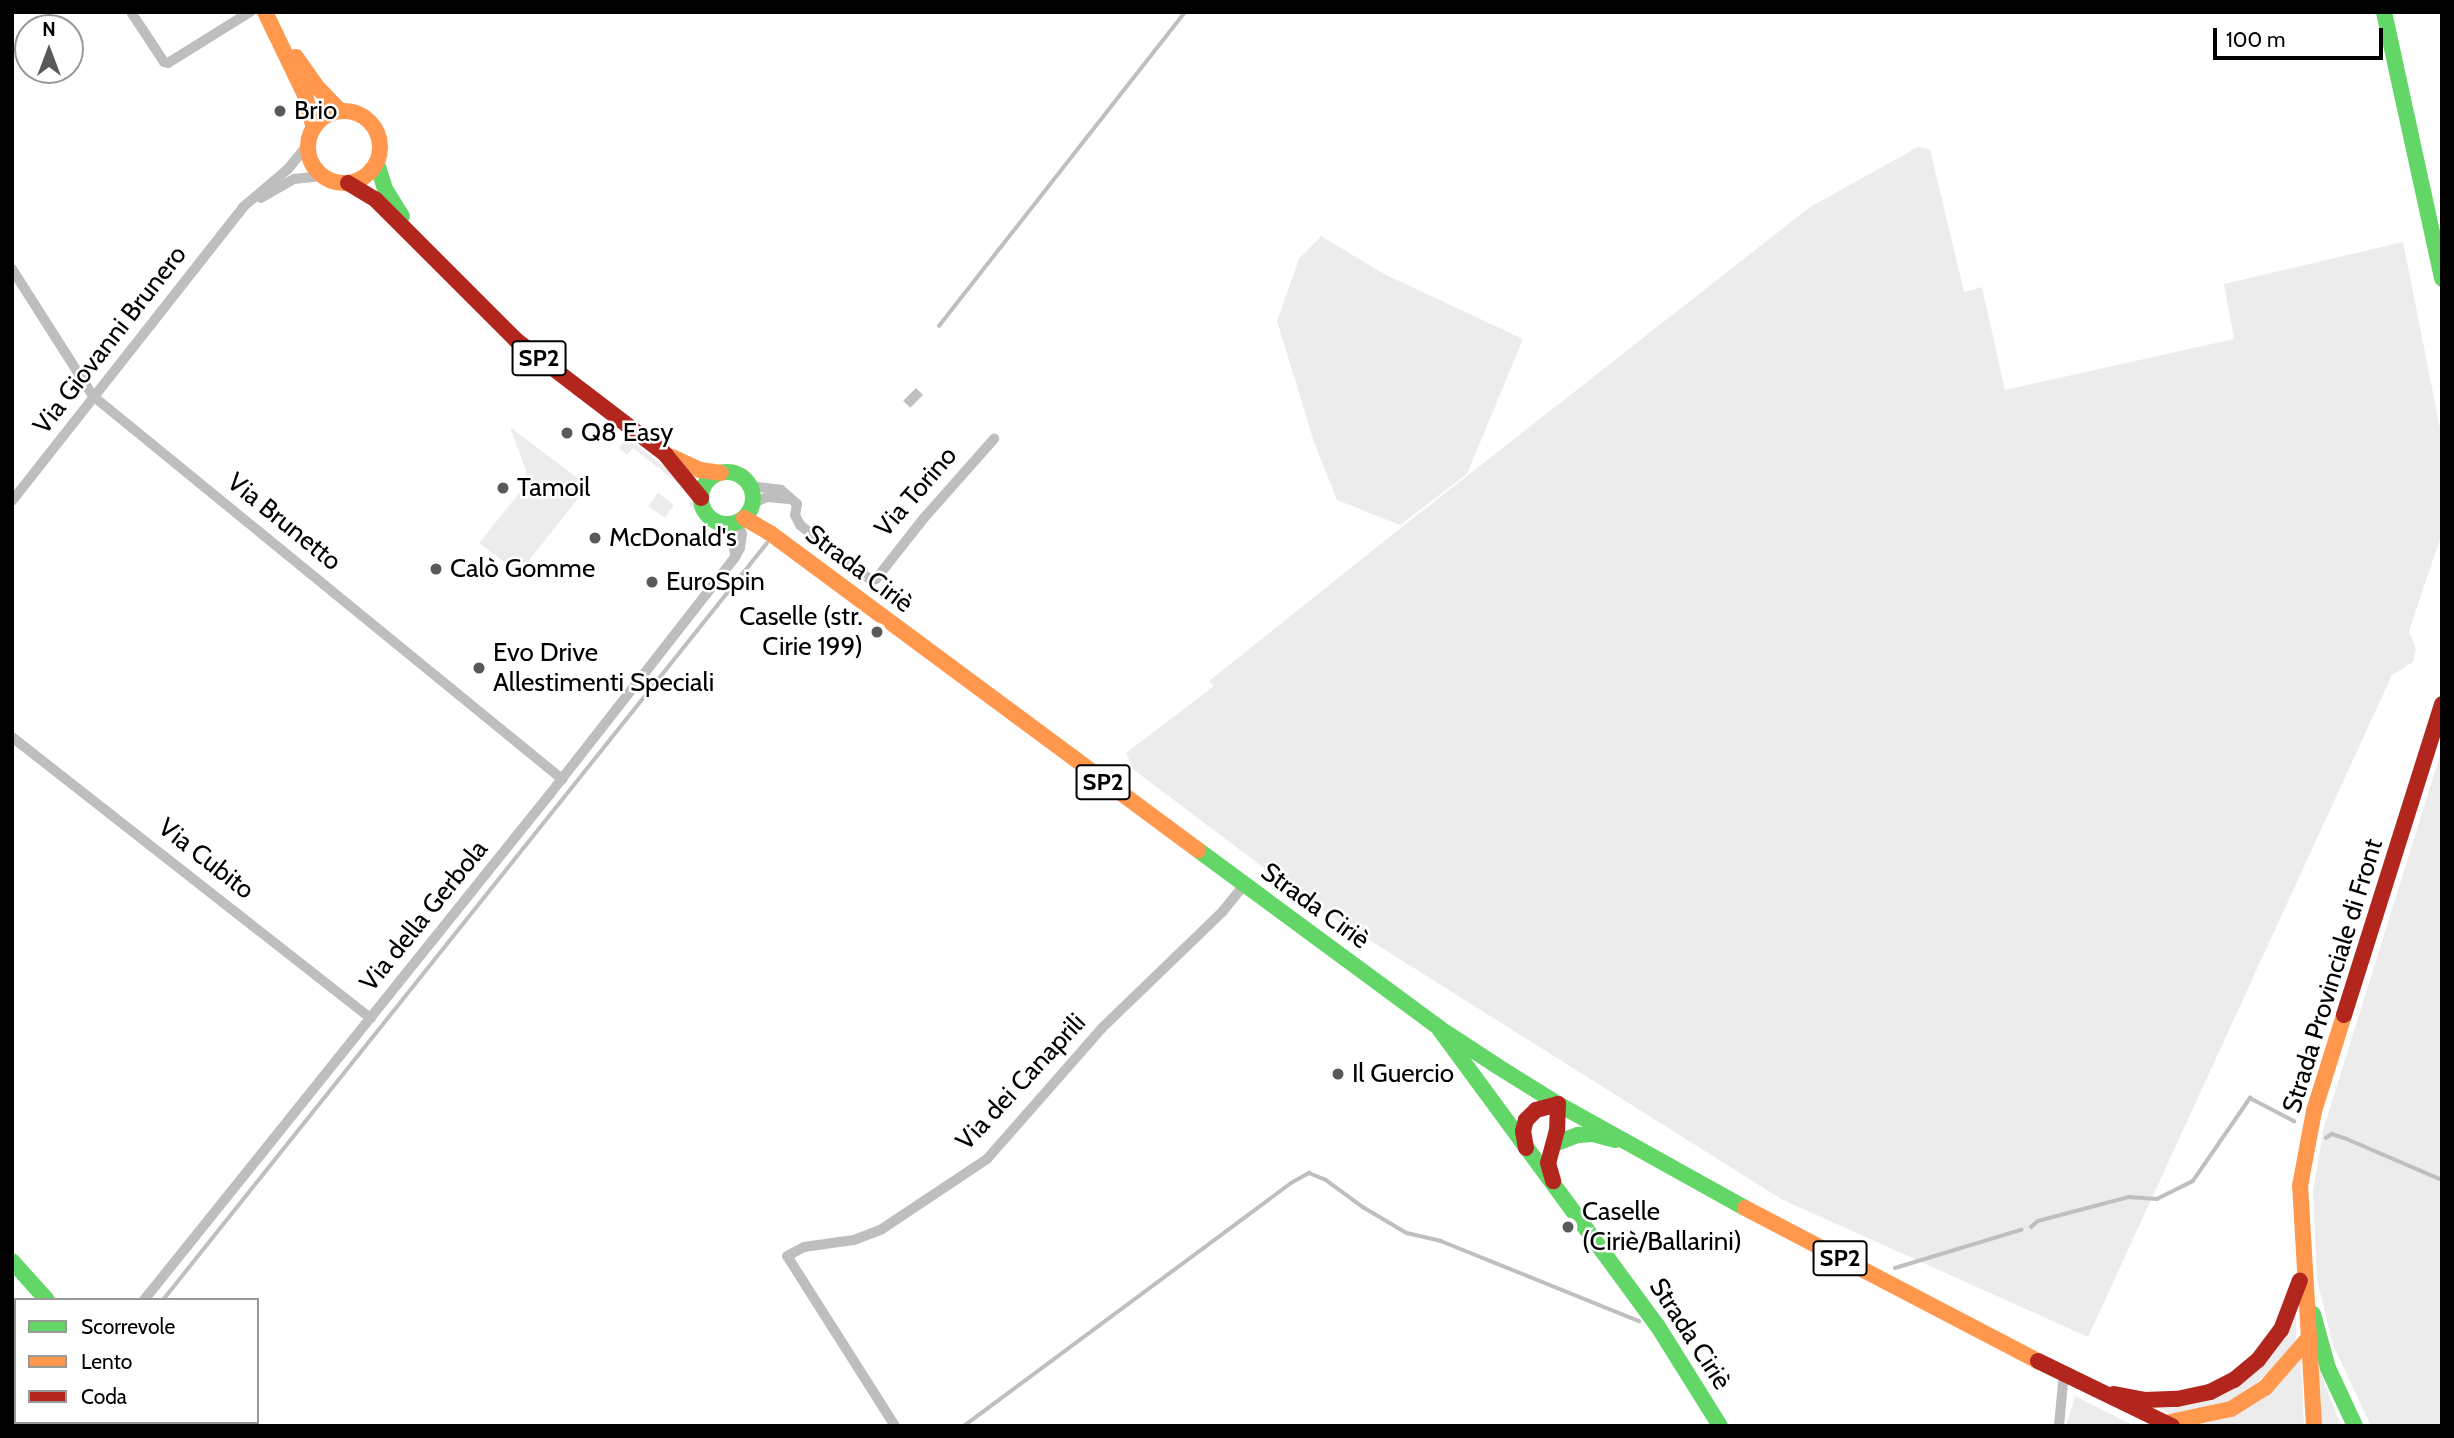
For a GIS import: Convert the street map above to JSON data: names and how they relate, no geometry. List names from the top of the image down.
{
  "streets": {
    "main road": ["SP2", "Strada Ciriè", "Strada Provinciale di Front"],
    "street": [
      "Via Giovanni Brunero",
      "Via Torino",
      "Via Brunetto",
      "Via Cubito",
      "Via della Gerbola",
      "Via dei Canaprili"
    ]
  },
  "crossings": [
    ["Via Giovanni Brunero", "Via Brunetto"],
    ["SP2", "Strada Ciriè"],
    ["Via Brunetto", "Via della Gerbola"],
    ["Strada Ciriè", "Via dei Canaprili"],
    ["Via Cubito", "Via della Gerbola"]
  ],
  "places": [
    "Brio",
    "Q8 Easy",
    "Tamoil",
    "McDonald's",
    "Calò Gomme",
    "EuroSpin",
    "Caselle (str. Cirie 199)",
    "Evo Drive Allestimenti Speciali",
    "Il Guercio",
    "Caselle (Ciriè/Ballarini)"
  ],
  "legend": ["Scorrevole", "Lento", "Coda"],
  "scale_bar": "100 m",
  "north": "top"
}
